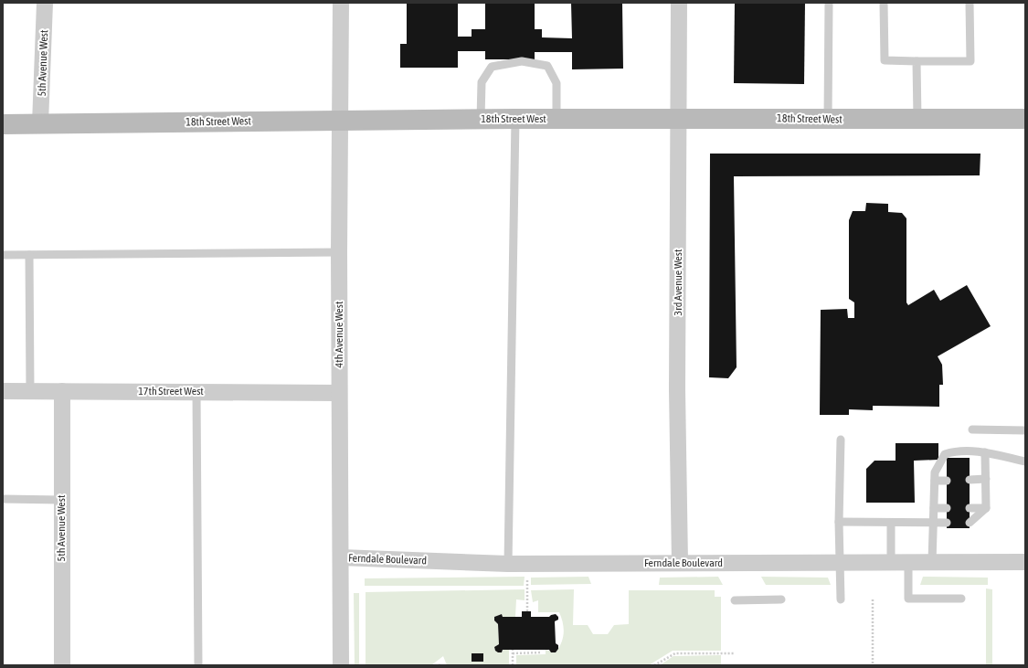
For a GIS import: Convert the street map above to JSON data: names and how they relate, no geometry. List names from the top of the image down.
{
  "streets": {
    "street": [
      "5th Avenue West",
      "18th Street West",
      "3rd Avenue West",
      "4th Avenue West",
      "17th Street West",
      "Ferndale Boulevard"
    ]
  },
  "crossings": [
    ["5th Avenue West", "18th Street West"],
    ["5th Avenue West", "17th Street West"],
    ["18th Street West", "3rd Avenue West"],
    ["18th Street West", "4th Avenue West"],
    ["3rd Avenue West", "Ferndale Boulevard"],
    ["4th Avenue West", "17th Street West"],
    ["4th Avenue West", "Ferndale Boulevard"]
  ]
}
